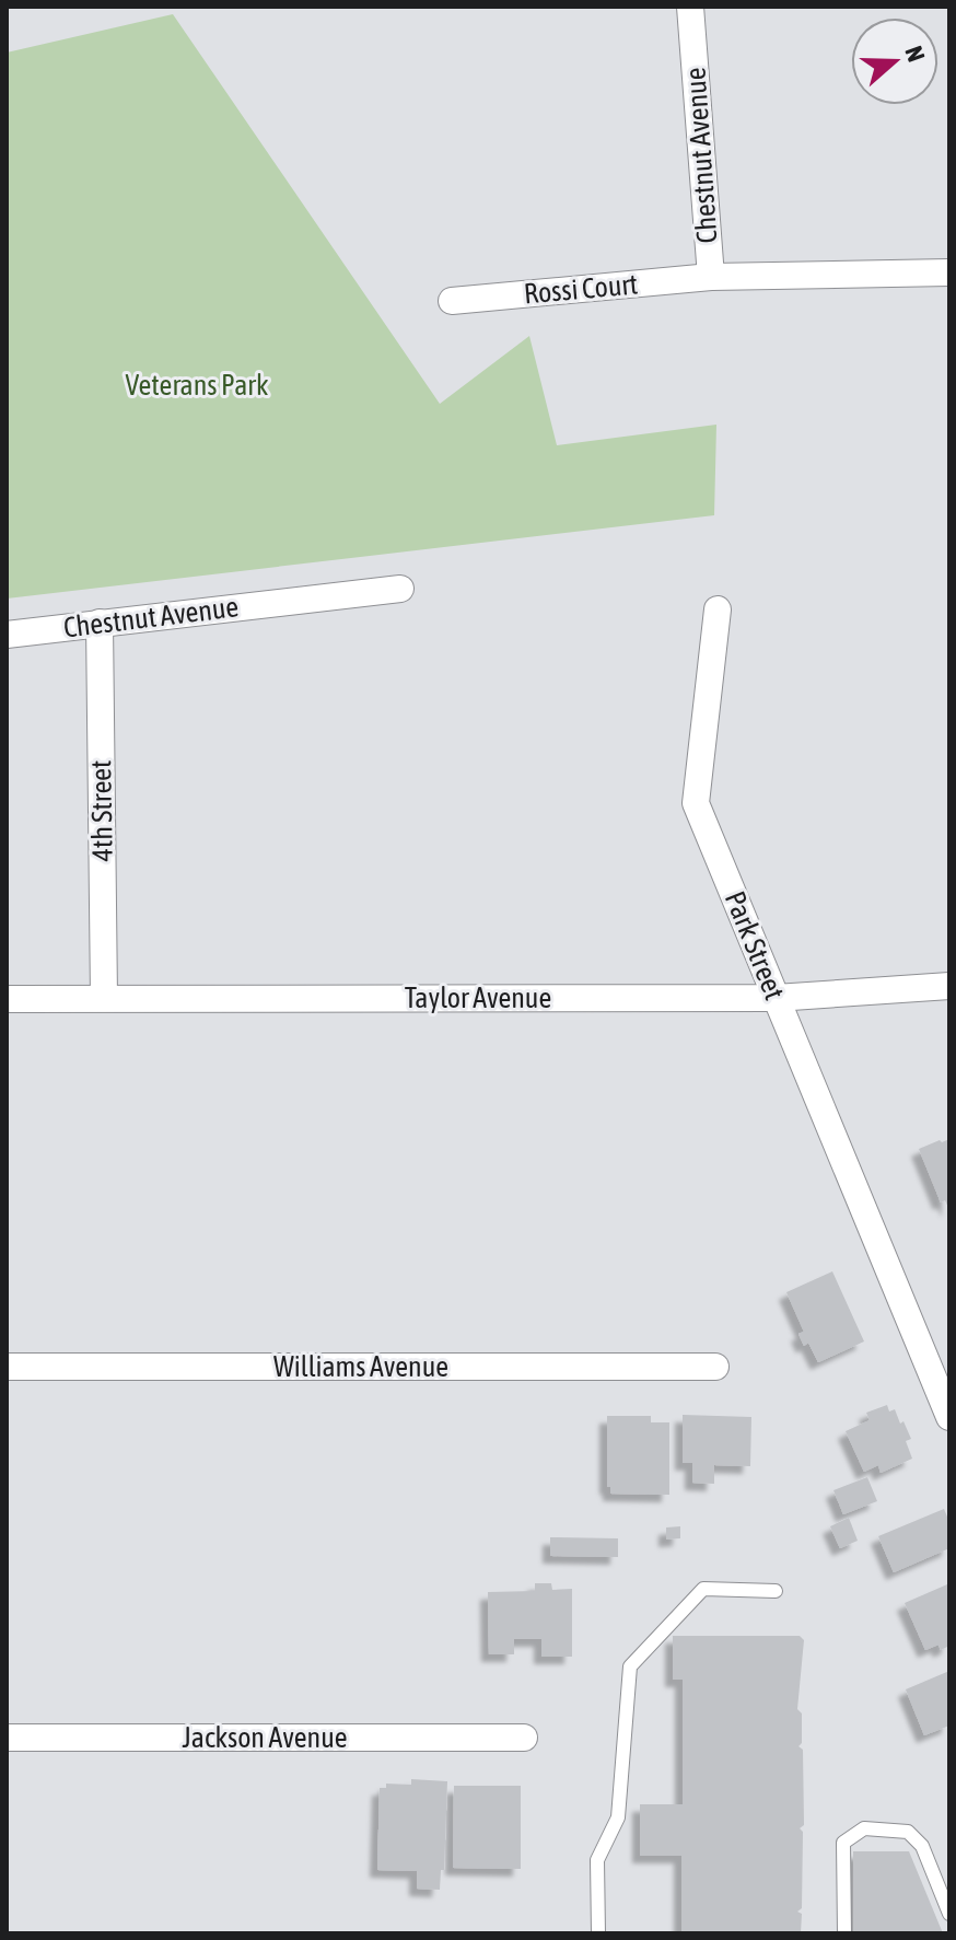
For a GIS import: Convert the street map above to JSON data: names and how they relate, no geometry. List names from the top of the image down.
{
  "streets": {
    "street": [
      "Chestnut Avenue",
      "Rossi Court",
      "4th Street",
      "Park Street",
      "Taylor Avenue",
      "Williams Avenue",
      "Jackson Avenue"
    ]
  },
  "crossings": [
    ["Chestnut Avenue", "Rossi Court"],
    ["Chestnut Avenue", "4th Street"],
    ["4th Street", "Taylor Avenue"],
    ["Park Street", "Taylor Avenue"]
  ],
  "parks": ["Veterans Park"],
  "north": "right"
}
